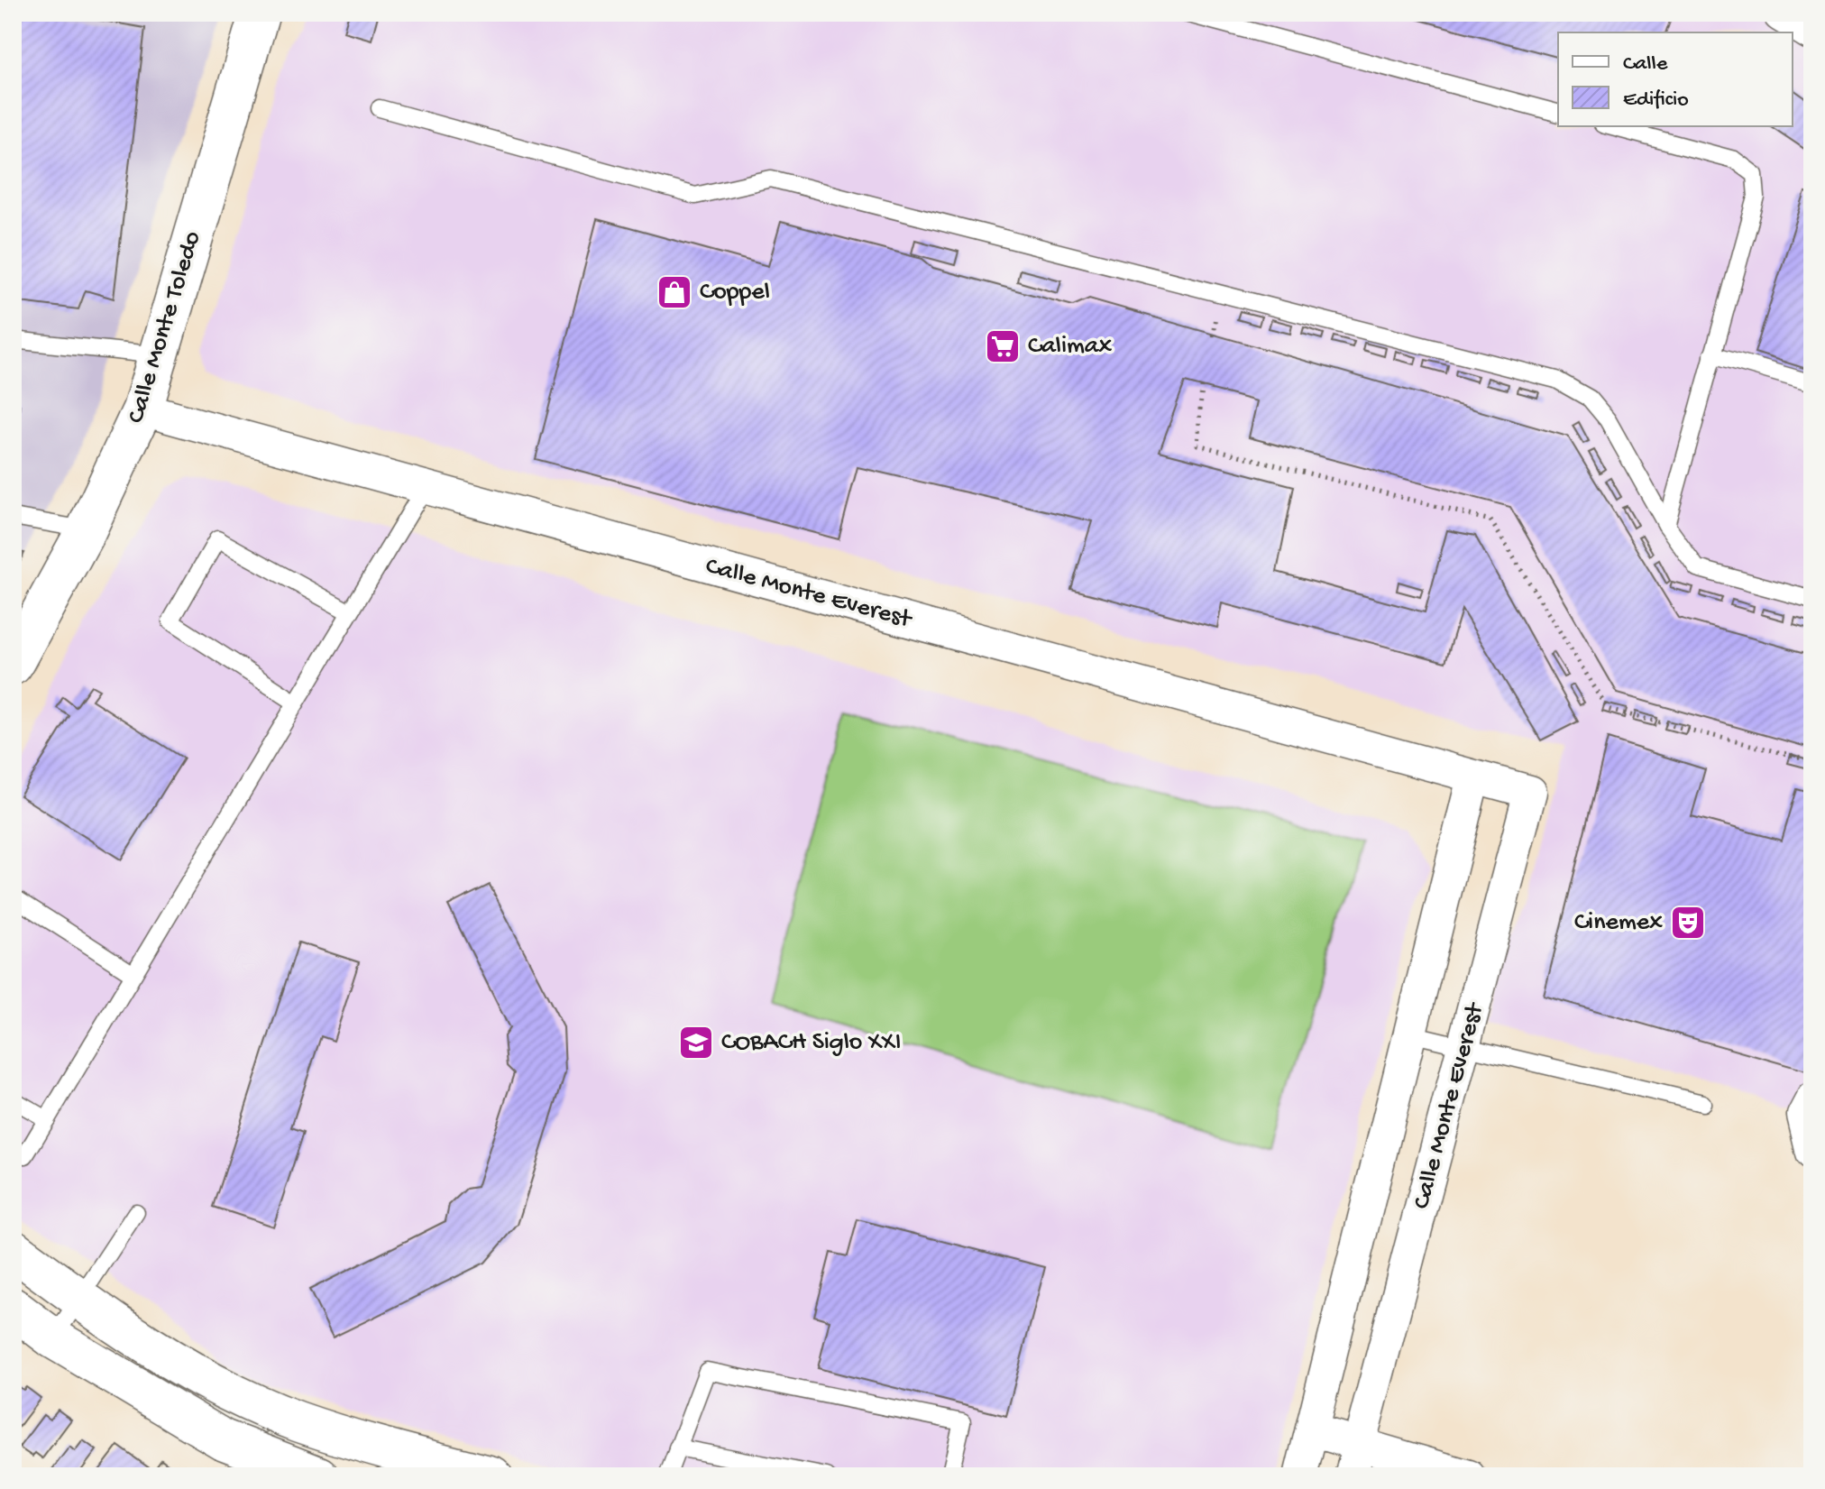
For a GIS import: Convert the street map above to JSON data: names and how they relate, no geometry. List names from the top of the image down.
{
  "streets": {
    "main road": ["Calle Monte Toledo"],
    "street": ["Calle Monte Everest"]
  },
  "crossings": [
    ["Calle Monte Toledo", "Calle Monte Everest"]
  ],
  "places": {
    "shop": ["Coppel"],
    "supermarket": ["Calimax"],
    "theatre": ["Cinemex"],
    "school or university": ["COBACH Siglo XXI"]
  },
  "legend": ["Calle", "Edificio"]
}
